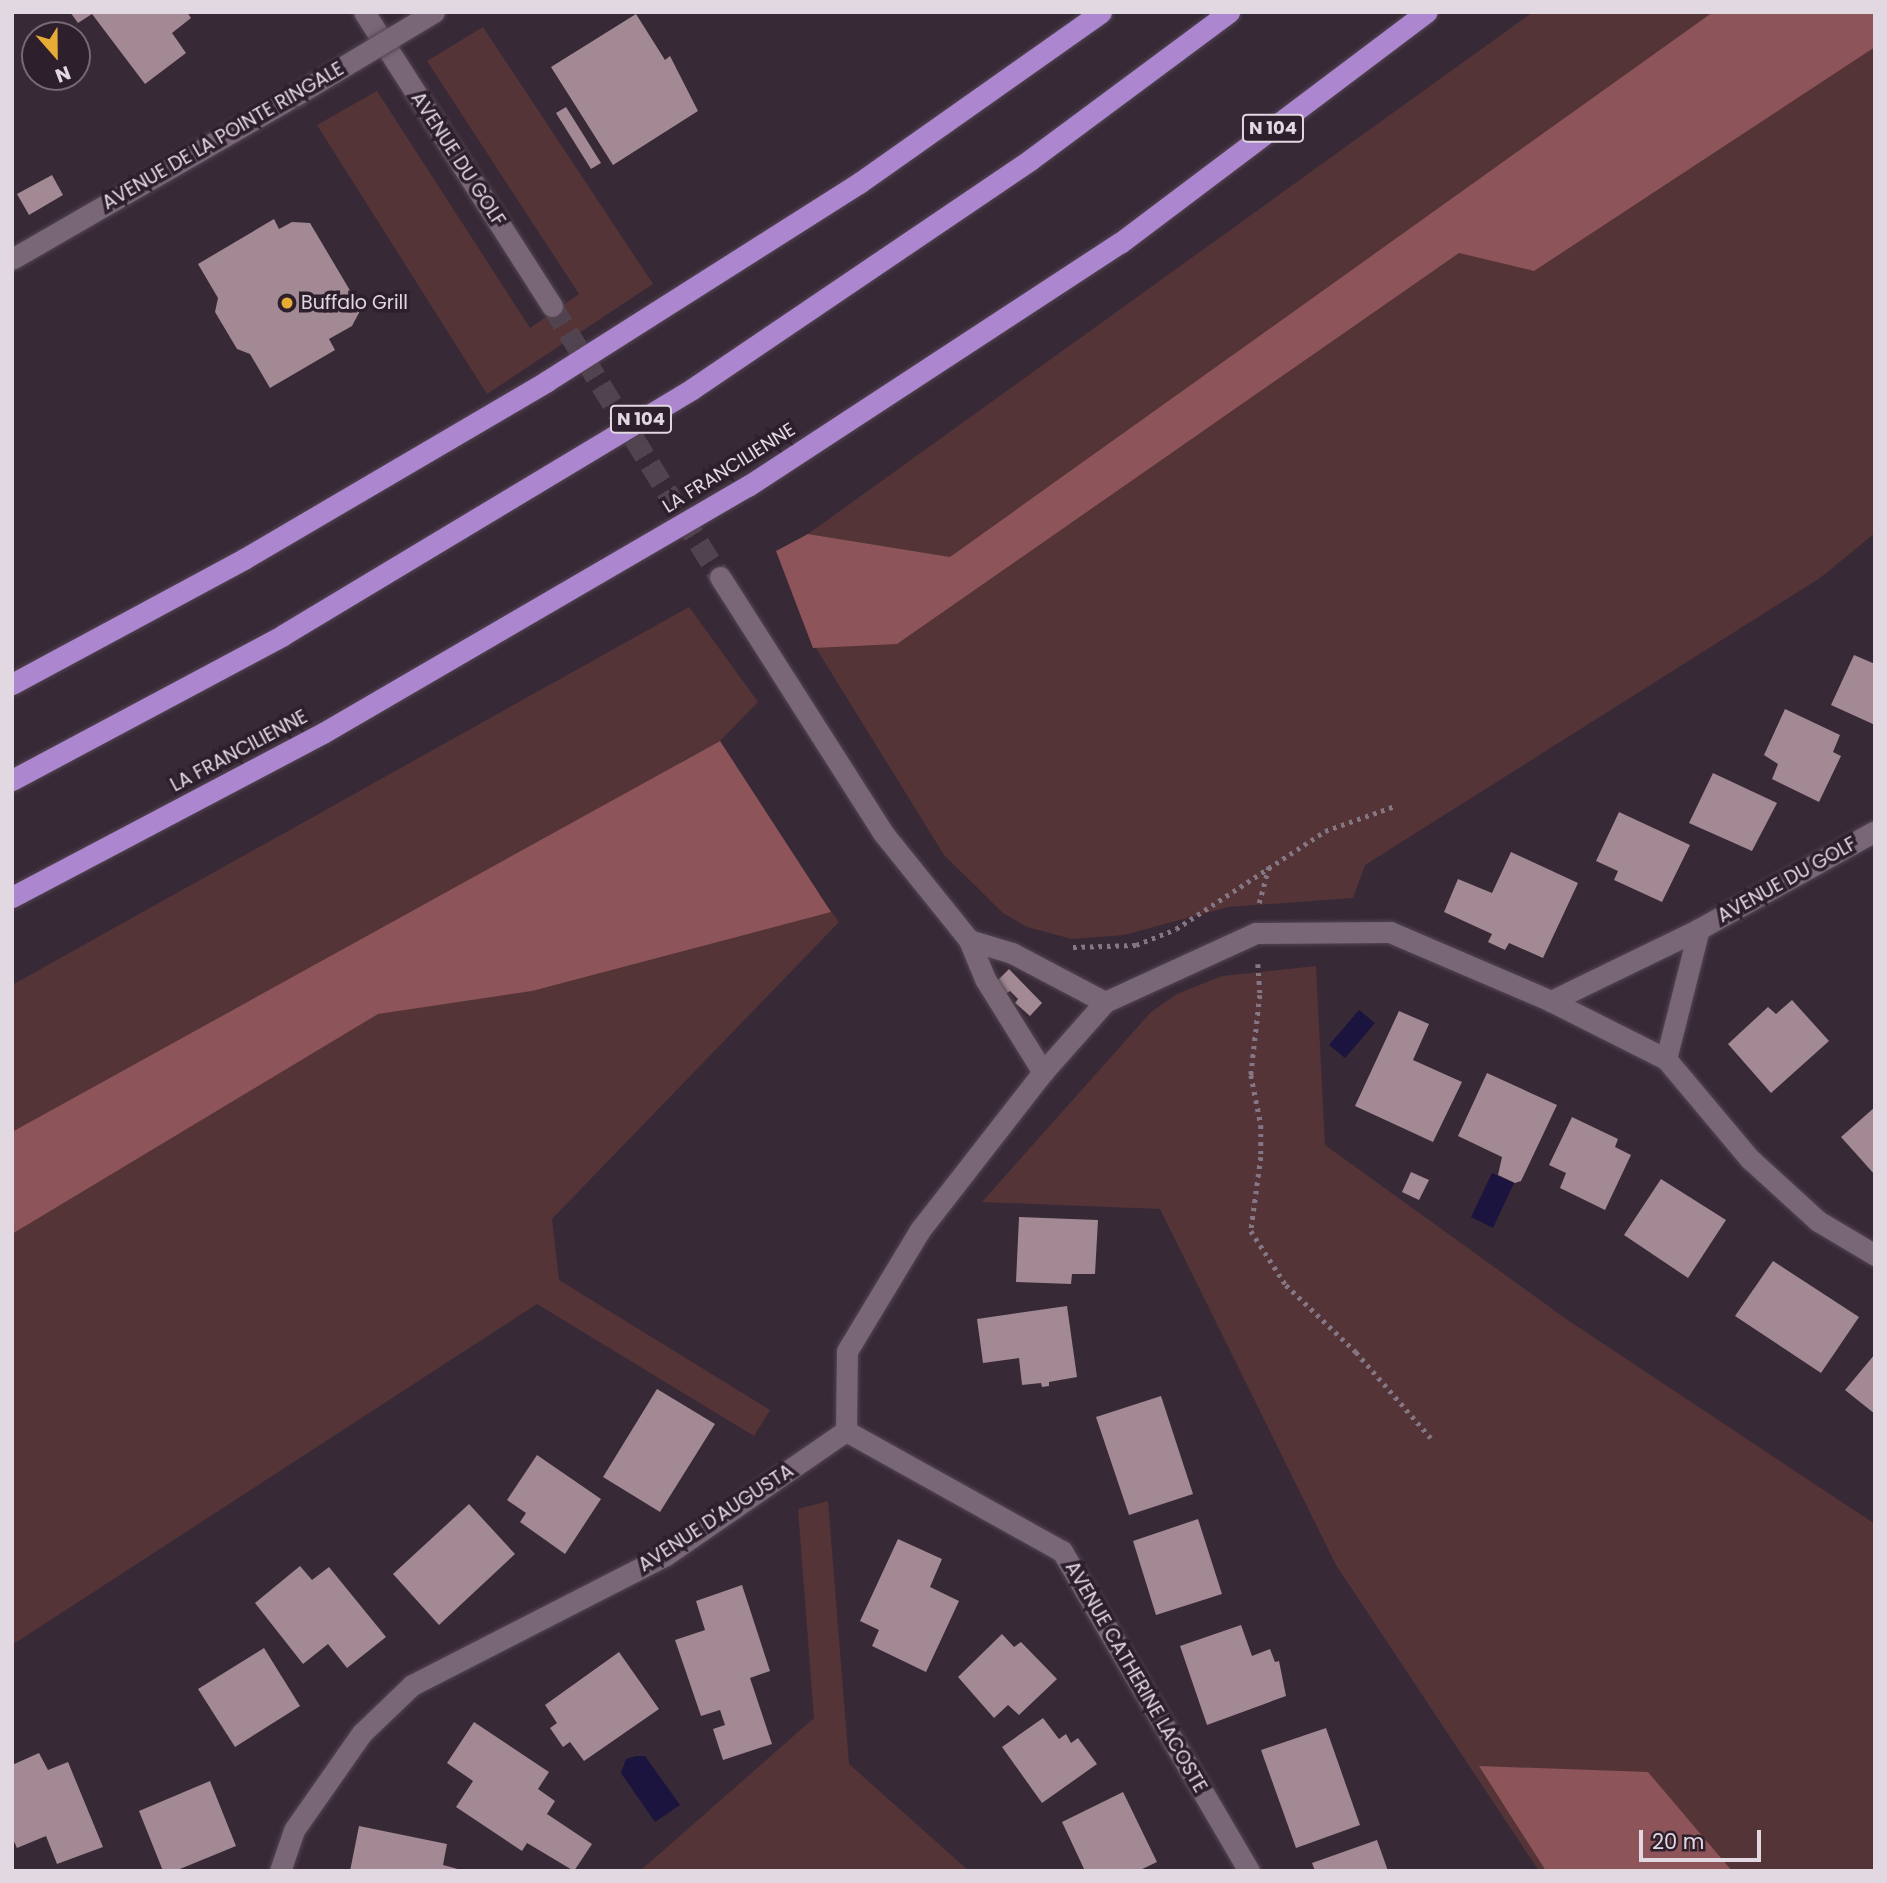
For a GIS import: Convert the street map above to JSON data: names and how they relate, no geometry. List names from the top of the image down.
{
  "streets": {
    "highway": ["N 104", "LA FRANCILIENNE"],
    "street": [
      "AVENUE DE LA POINTE RINGALE",
      "AVENUE DU GOLF",
      "AVENUE D'AUGUSTA",
      "AVENUE CATHERINE LACOSTE"
    ]
  },
  "crossings": [
    ["AVENUE D'AUGUSTA", "AVENUE CATHERINE LACOSTE"]
  ],
  "places": ["Buffalo Grill"],
  "scale_bar": "20 m",
  "north": "bottom"
}
